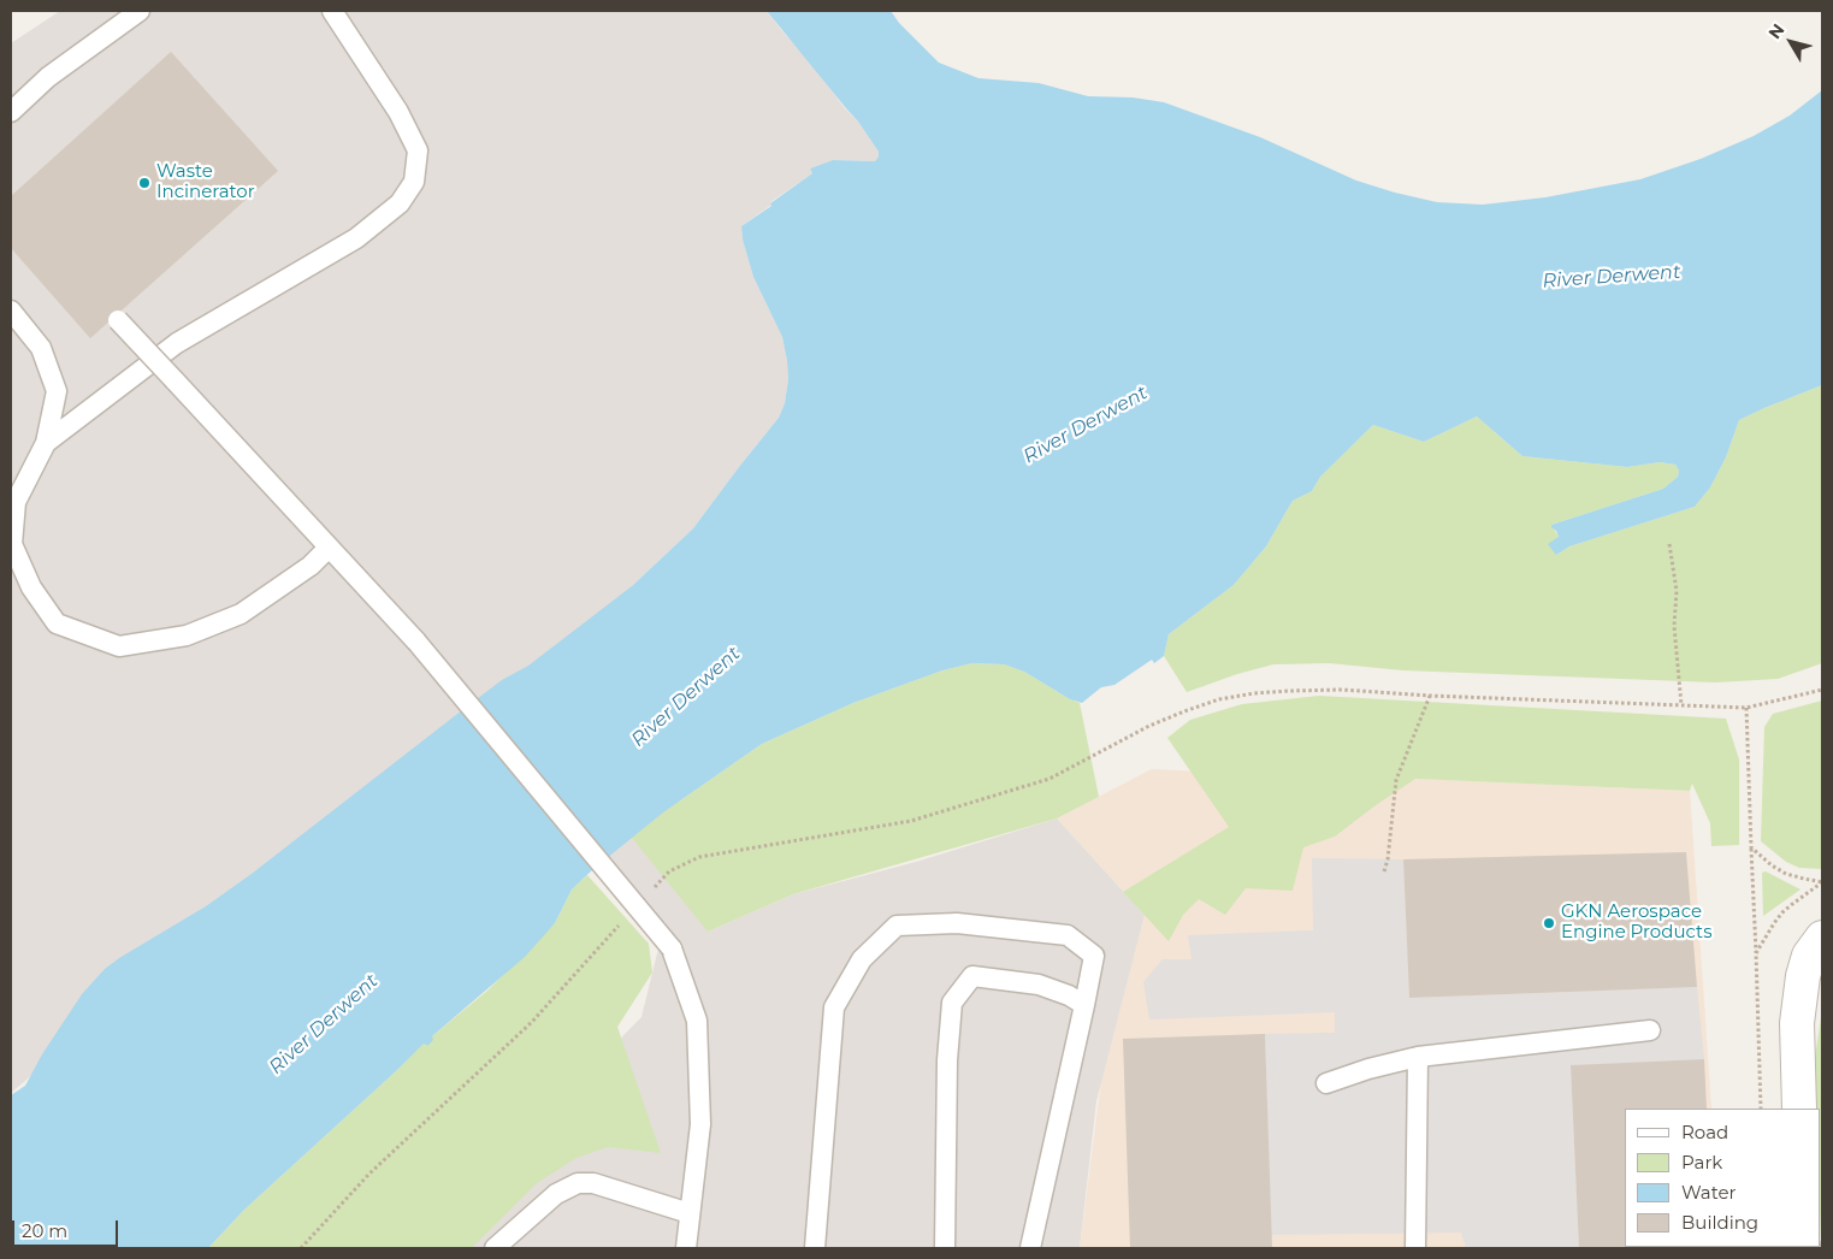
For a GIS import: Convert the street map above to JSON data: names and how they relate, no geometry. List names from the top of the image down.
{
  "water": ["River Derwent"],
  "places": ["Waste Incinerator", "GKN Aerospace Engine Products"],
  "legend": [
    "Road",
    "Park",
    "Water",
    "Building"
  ],
  "scale_bar": "20 m",
  "north": "top left"
}
